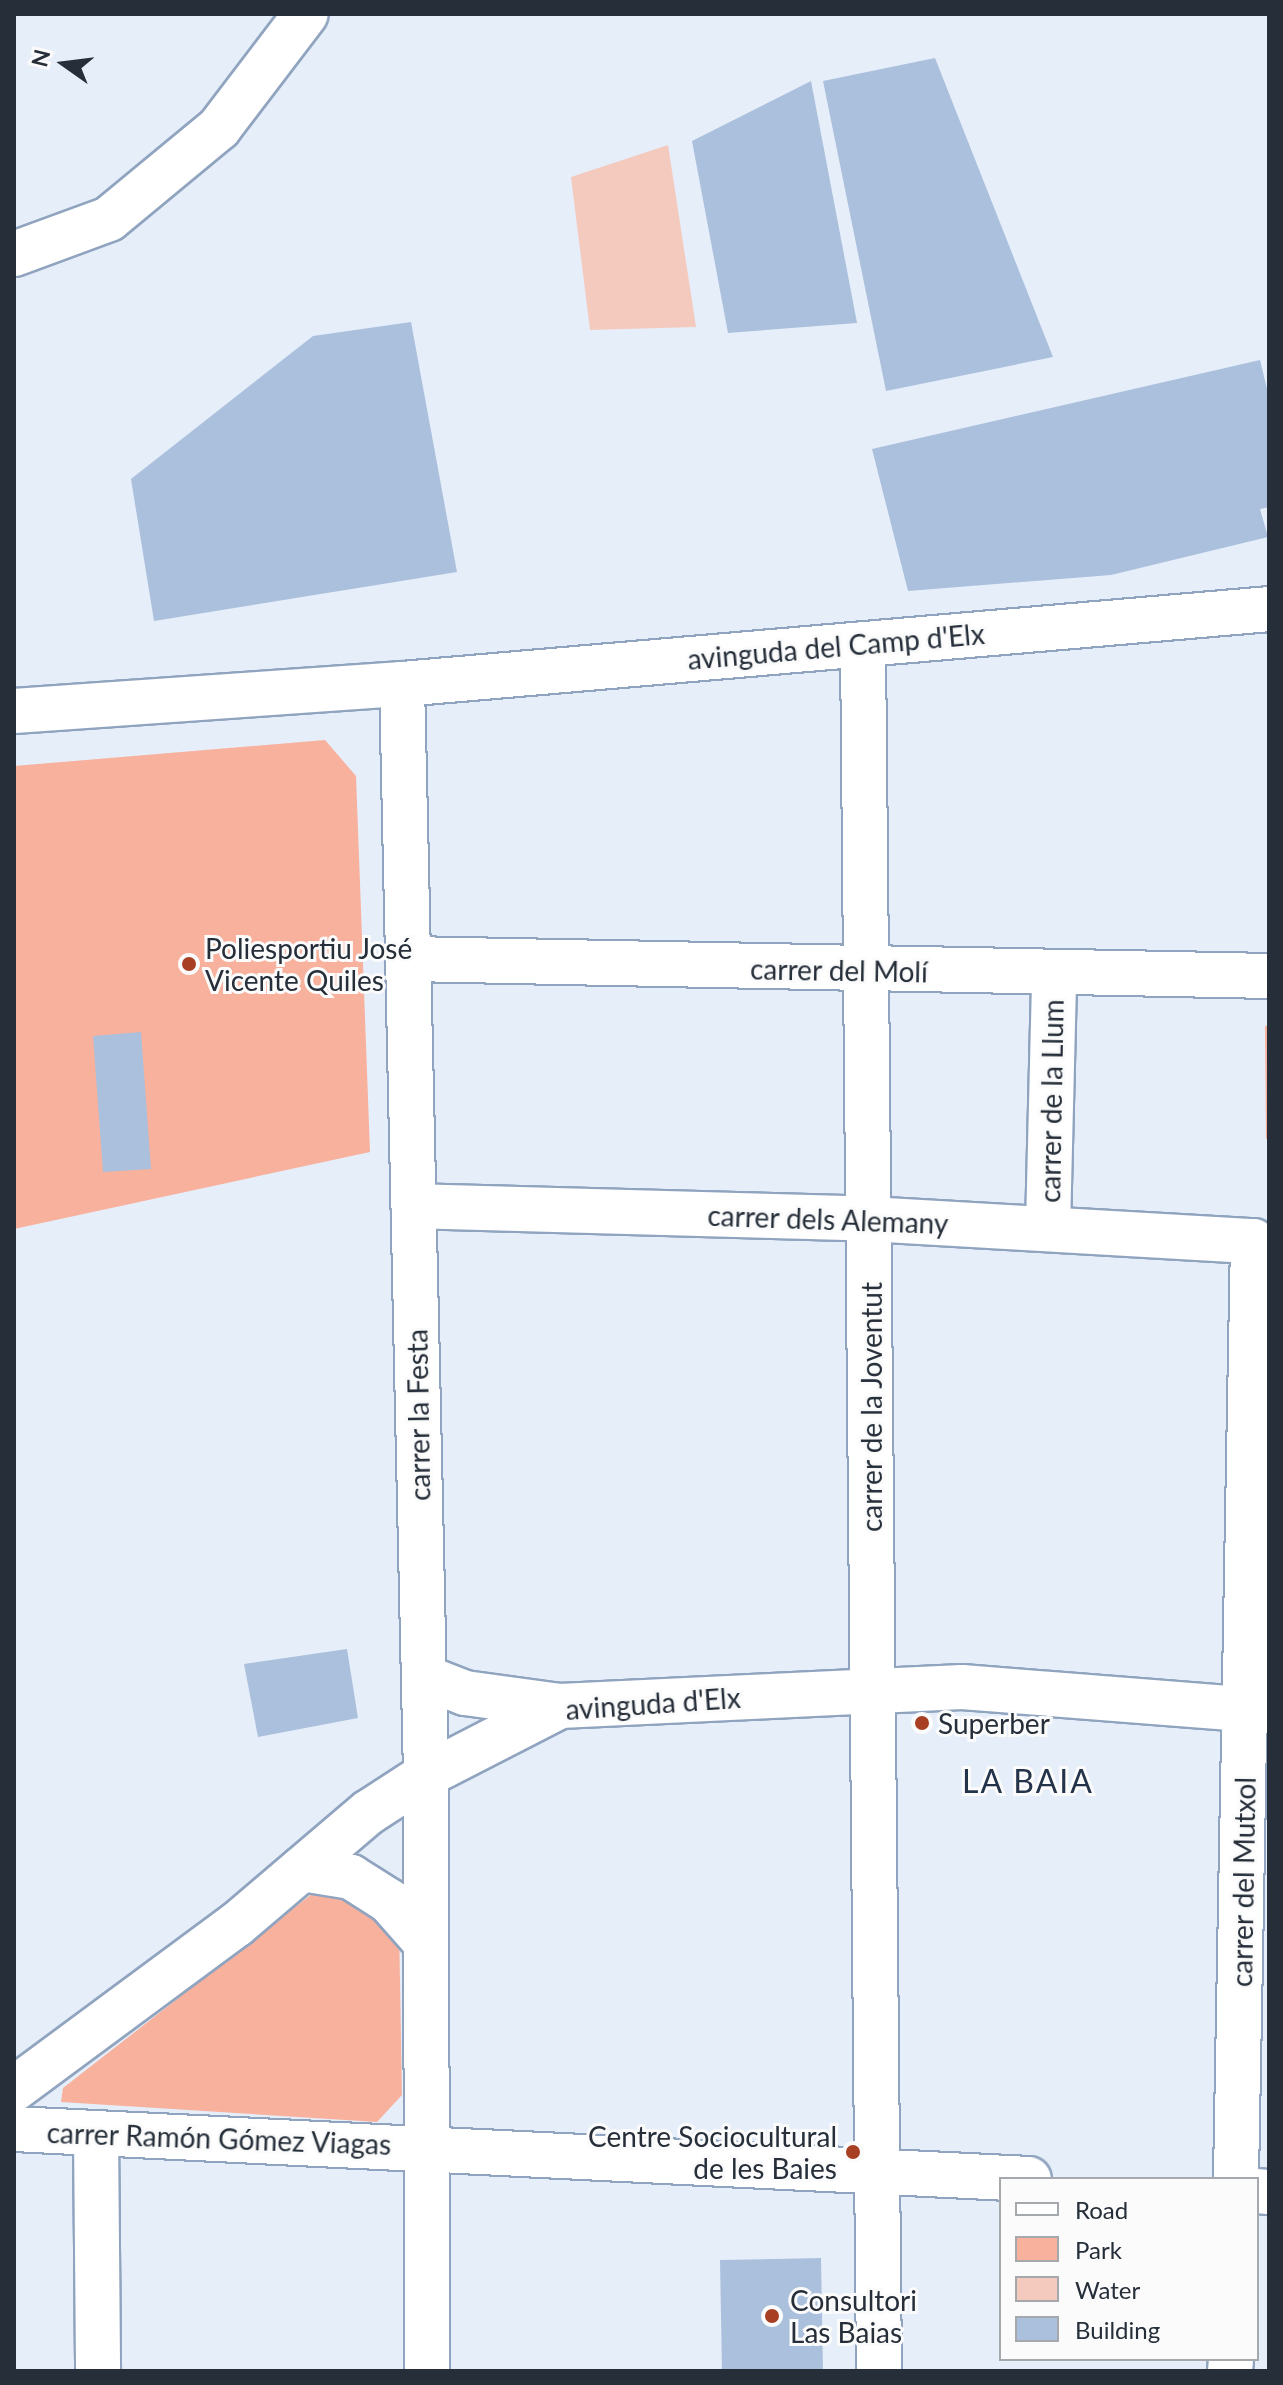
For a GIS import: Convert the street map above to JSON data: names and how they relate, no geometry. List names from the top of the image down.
{
  "streets": {
    "street": [
      "avinguda del Camp d'Elx",
      "carrer del Molí",
      "carrer de la Llum",
      "carrer dels Alemany",
      "carrer de la Joventut",
      "carrer la Festa",
      "avinguda d'Elx",
      "carrer del Mutxol",
      "carrer Ramón Gómez Viagas"
    ]
  },
  "crossings": [
    ["avinguda del Camp d'Elx", "carrer de la Joventut"],
    ["avinguda del Camp d'Elx", "carrer la Festa"],
    ["carrer del Molí", "carrer de la Llum"],
    ["carrer del Molí", "carrer de la Joventut"],
    ["carrer del Molí", "carrer la Festa"],
    ["carrer de la Llum", "carrer dels Alemany"],
    ["carrer dels Alemany", "carrer de la Joventut"],
    ["carrer dels Alemany", "carrer la Festa"],
    ["carrer dels Alemany", "carrer del Mutxol"],
    ["carrer de la Joventut", "avinguda d'Elx"],
    ["carrer de la Joventut", "carrer Ramón Gómez Viagas"],
    ["carrer la Festa", "avinguda d'Elx"],
    ["carrer la Festa", "carrer Ramón Gómez Viagas"],
    ["avinguda d'Elx", "carrer del Mutxol"]
  ],
  "districts": ["LA BAIA"],
  "places": [
    "Poliesportiu José Vicente Quiles",
    "Superber",
    "Centre Sociocultural de les Baies",
    "Consultori Las Baias"
  ],
  "legend": [
    "Road",
    "Park",
    "Water",
    "Building"
  ],
  "north": "left"
}
